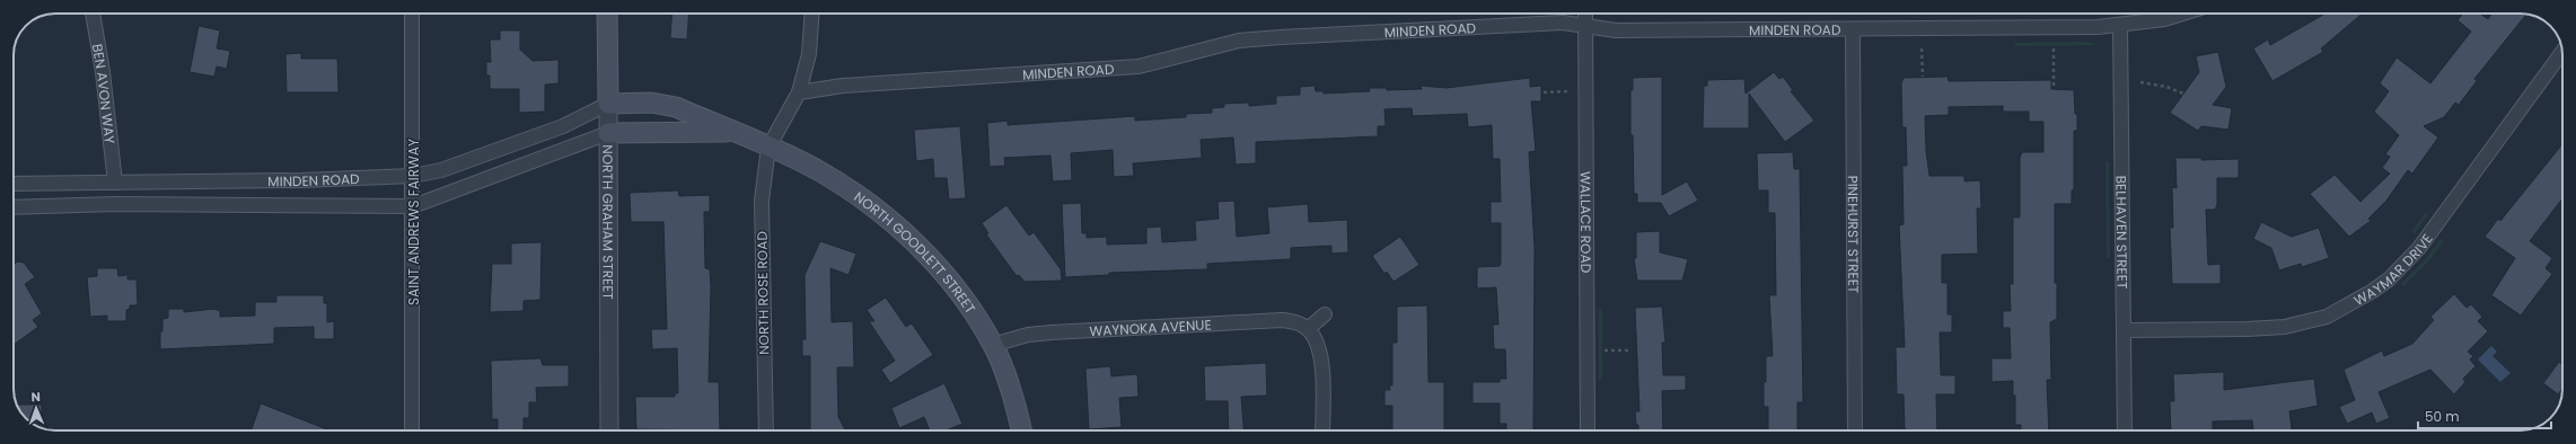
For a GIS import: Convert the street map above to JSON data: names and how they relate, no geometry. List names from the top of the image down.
{
  "streets": {
    "main road": ["NORTH GRAHAM STREET", "NORTH GOODLETT STREET"],
    "street": [
      "MINDEN ROAD",
      "BEN AVON WAY",
      "SAINT ANDREWS FAIRWAY",
      "WALLACE ROAD",
      "BELHAVEN STREET",
      "PINEHURST STREET",
      "WAYMAR DRIVE",
      "NORTH ROSE ROAD",
      "WAYNOKA AVENUE"
    ]
  },
  "crossings": [
    ["MINDEN ROAD", "BEN AVON WAY"],
    ["MINDEN ROAD", "SAINT ANDREWS FAIRWAY"],
    ["MINDEN ROAD", "NORTH GRAHAM STREET"],
    ["MINDEN ROAD", "WALLACE ROAD"],
    ["MINDEN ROAD", "BELHAVEN STREET"],
    ["MINDEN ROAD", "PINEHURST STREET"],
    ["MINDEN ROAD", "NORTH GOODLETT STREET"],
    ["NORTH GRAHAM STREET", "NORTH GOODLETT STREET"],
    ["BELHAVEN STREET", "WAYMAR DRIVE"],
    ["NORTH GOODLETT STREET", "NORTH ROSE ROAD"],
    ["NORTH GOODLETT STREET", "WAYNOKA AVENUE"]
  ],
  "scale_bar": "50 m",
  "north": "top"
}
